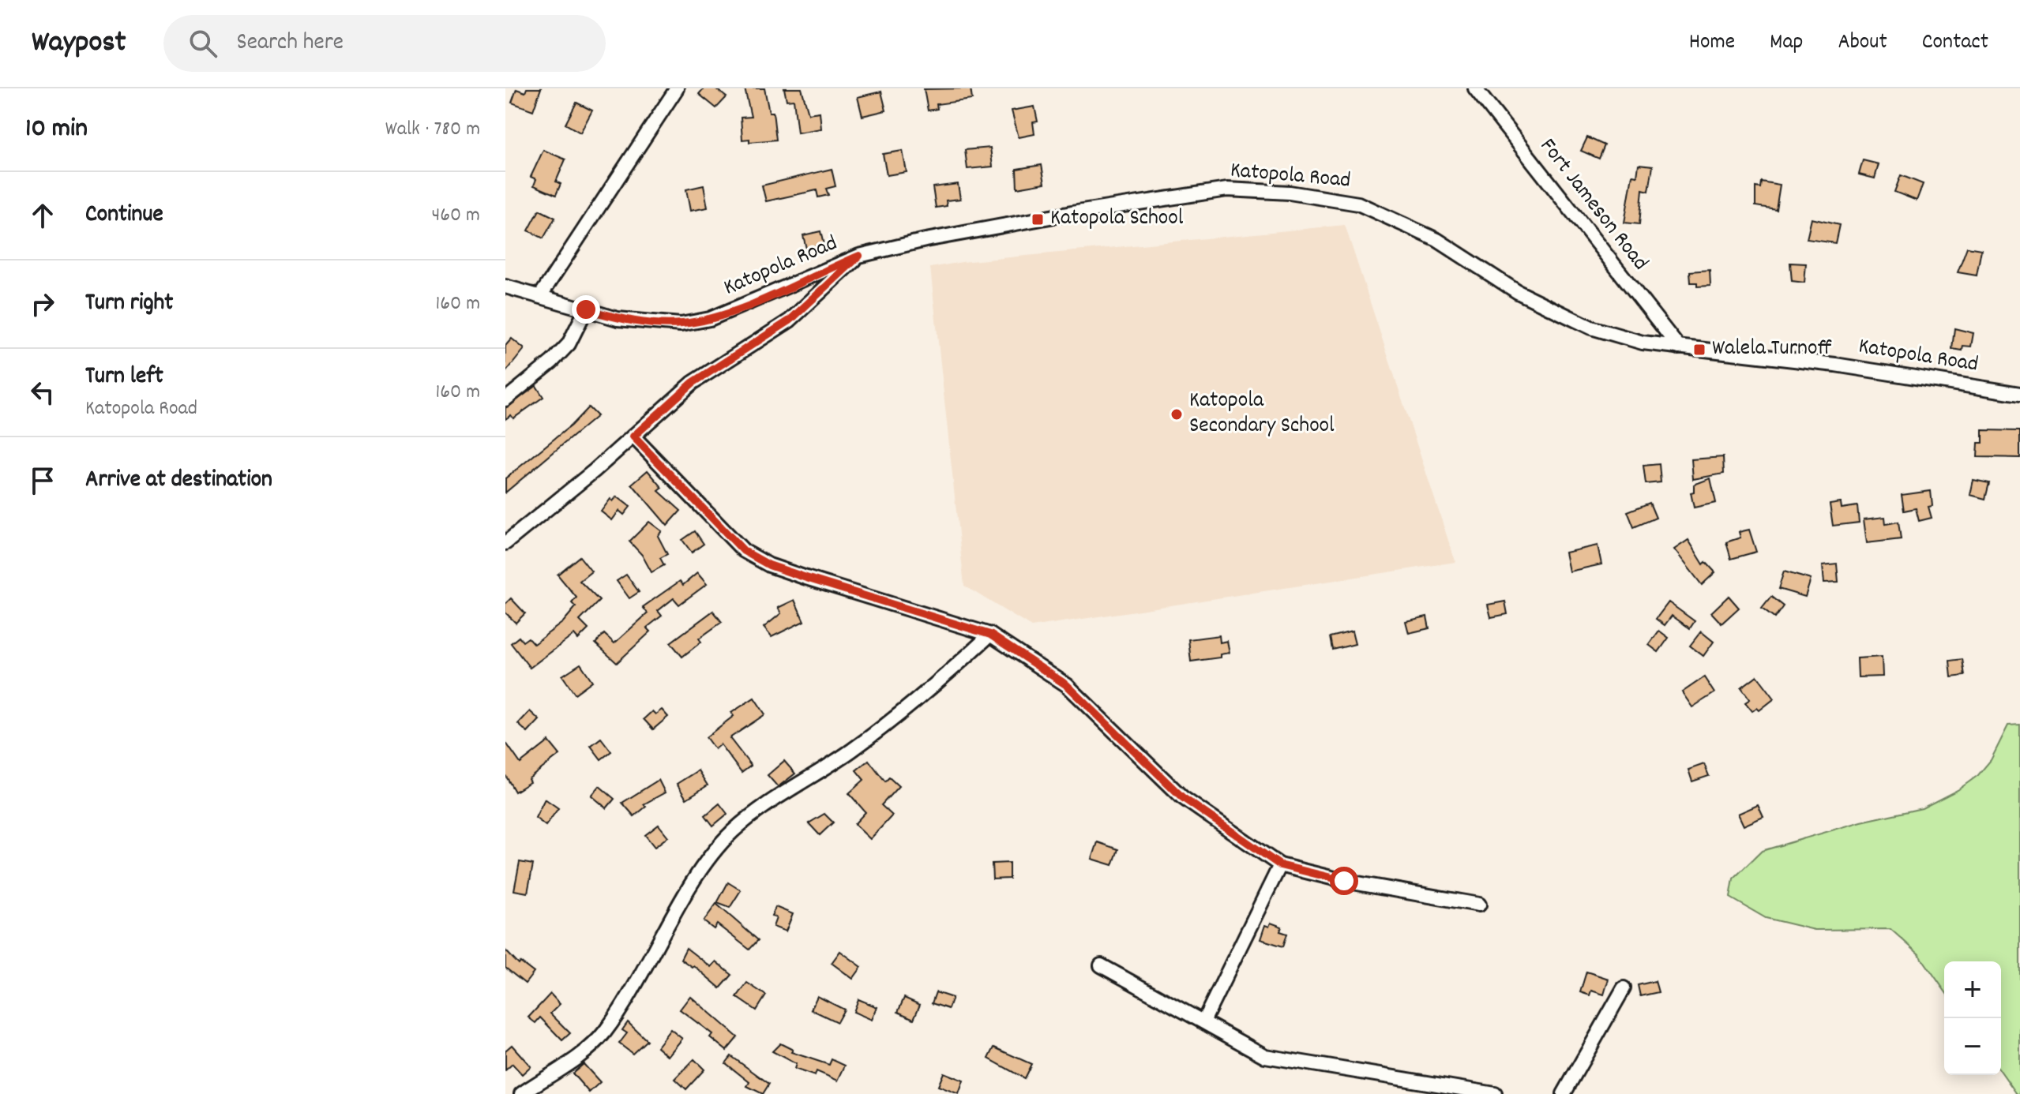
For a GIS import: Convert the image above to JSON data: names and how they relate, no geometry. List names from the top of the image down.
{
  "streets": {
    "street": ["Katopola Road", "Fort Jameson Road"]
  },
  "crossings": [
    ["Katopola Road", "Fort Jameson Road"]
  ],
  "places": {
    "transit": ["Katopola School", "Walela Turnoff"],
    "other": ["Katopola Secondary School"]
  },
  "page": {
    "header": "Waypost",
    "search": "Search here",
    "nav": [
      "Home",
      "Map",
      "About",
      "Contact"
    ],
    "heading": ["10 min", "Walk · 780 m"],
    "list": [
      ["Continue", "460 m"],
      ["Turn right", "160 m"],
      ["Turn left", "Katopola Road", "160 m"],
      "Arrive at destination"
    ],
    "map_buttons": ["+", "−"]
  }
}
